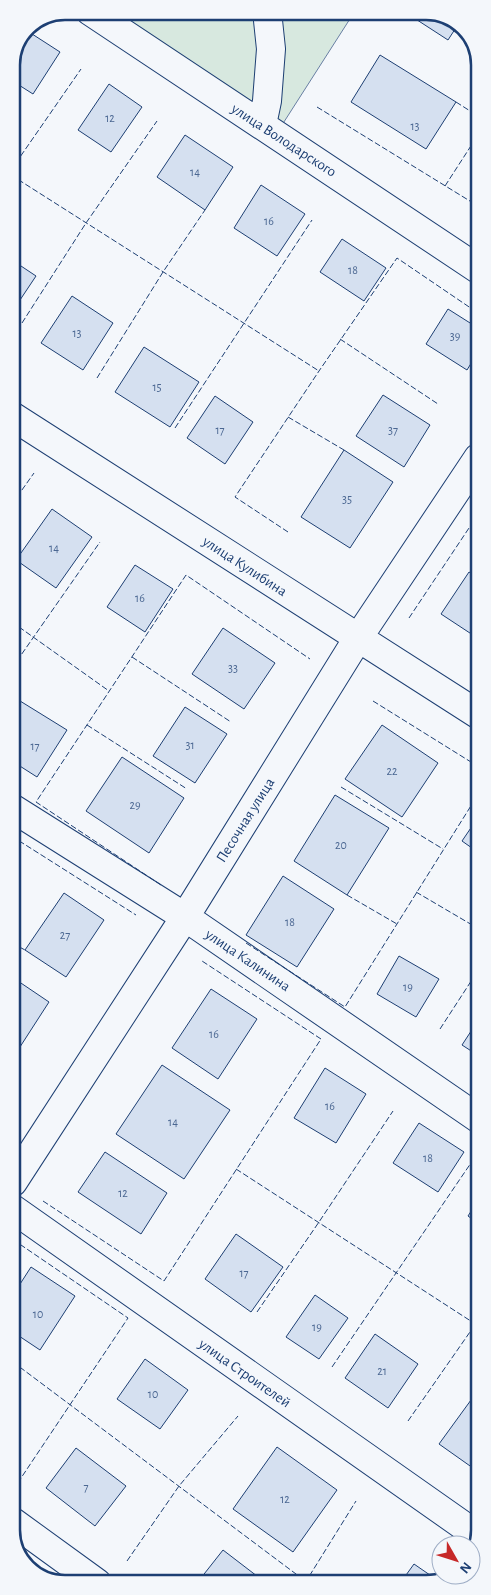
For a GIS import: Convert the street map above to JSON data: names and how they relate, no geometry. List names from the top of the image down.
{
  "streets": {
    "street": [
      "улица Володарского",
      "улица Кулибина",
      "Песочная улица",
      "улица Калинина",
      "улица Строителей"
    ]
  },
  "crossings": [
    ["улица Кулибина", "Песочная улица"],
    ["Песочная улица", "улица Калинина"]
  ],
  "house_numbers": [
    "12",
    "13",
    "14",
    "16",
    "18",
    "13",
    "39",
    "15",
    "17",
    "37",
    "35",
    "14",
    "16",
    "33",
    "31",
    "17",
    "22",
    "29",
    "20",
    "18",
    "27",
    "19",
    "16",
    "16",
    "14",
    "18",
    "12",
    "17",
    "10",
    "19",
    "21",
    "10",
    "7",
    "12"
  ],
  "north": "bottom right"
}
